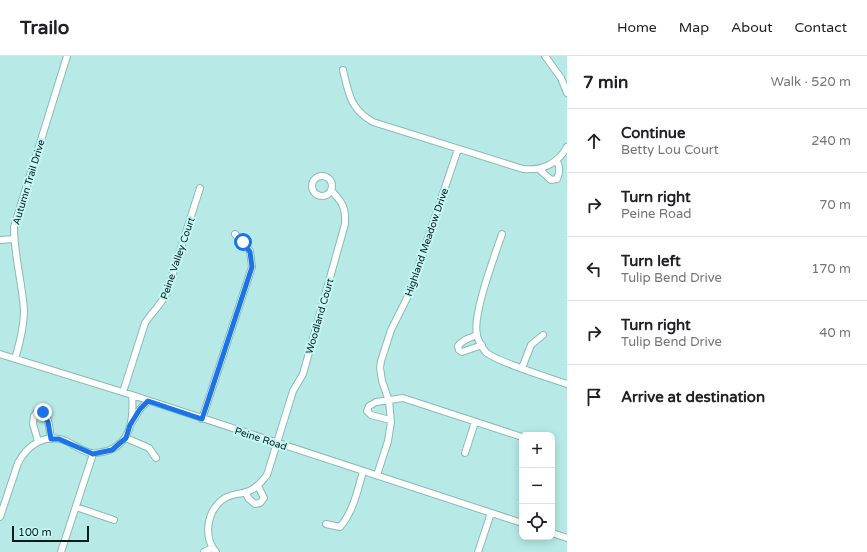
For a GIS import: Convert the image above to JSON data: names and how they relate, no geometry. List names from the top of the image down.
{
  "streets": {
    "street": [
      "Autumn Trail Drive",
      "Highland Meadow Drive",
      "Peine Valley Court",
      "Woodland Court",
      "Peine Road"
    ]
  },
  "crossings": [
    ["Autumn Trail Drive", "Peine Road"],
    ["Highland Meadow Drive", "Peine Road"],
    ["Peine Valley Court", "Peine Road"],
    ["Woodland Court", "Peine Road"]
  ],
  "scale_bar": "100 m",
  "page": {
    "header": "Trailo",
    "nav": [
      "Home",
      "Map",
      "About",
      "Contact"
    ],
    "heading": ["7 min", "Walk · 520 m"],
    "list": [
      ["Continue", "Betty Lou Court", "240 m"],
      ["Turn right", "Peine Road", "70 m"],
      ["Turn left", "Tulip Bend Drive", "170 m"],
      ["Turn right", "Tulip Bend Drive", "40 m"],
      "Arrive at destination"
    ],
    "map_buttons": ["+", "−"],
    "scale": "100 m"
  }
}
